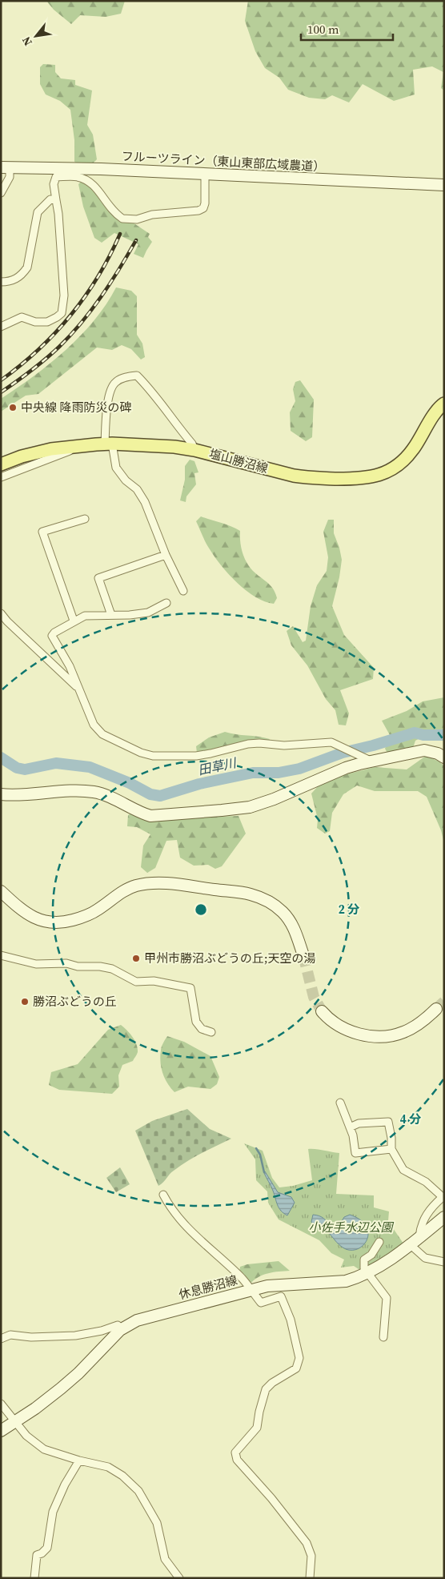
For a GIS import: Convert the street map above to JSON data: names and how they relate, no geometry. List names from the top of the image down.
{
  "streets": {
    "main road": ["塩山勝沼線"],
    "street": ["フルーツライン（東山東部広域農道）", "休息勝沼線"]
  },
  "water": ["田草川"],
  "parks": ["小佐手水辺公園"],
  "places": ["中央線 降雨防災の碑", "甲州市勝沼ぶどうの丘;天空の湯", "勝沼ぶどうの丘"],
  "scale_bar": "100 m",
  "north": "bottom left",
  "rings": ["2 分", "4 分"]
}
